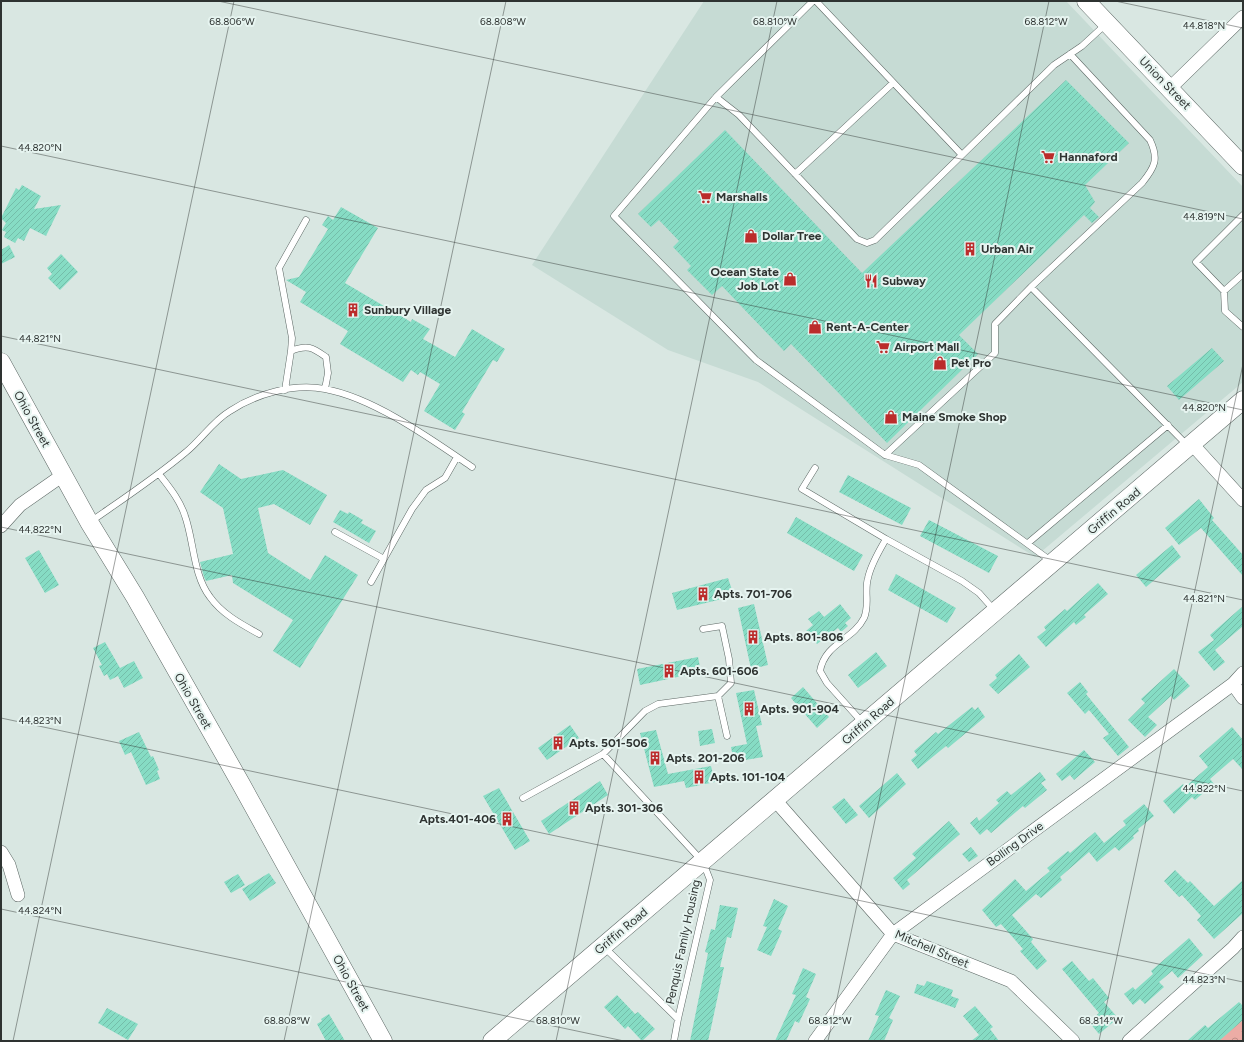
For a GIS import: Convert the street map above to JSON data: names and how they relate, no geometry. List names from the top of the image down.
{
  "streets": {
    "main road": ["Union Street", "Ohio Street", "Griffin Road"],
    "street": ["Bolling Drive", "Mitchell Street"],
    "lane": ["Penquis Family Housing"]
  },
  "crossings": [
    ["Griffin Road", "Penquis Family Housing"],
    ["Griffin Road", "Mitchell Street"],
    ["Bolling Drive", "Mitchell Street"]
  ],
  "places": {
    "supermarket": ["Hannaford", "Marshalls", "Airport Mall"],
    "shop": [
      "Dollar Tree",
      "Ocean State Job Lot",
      "Rent-A-Center",
      "Pet Pro",
      "Maine Smoke Shop"
    ],
    "building": [
      "Urban Air",
      "Sunbury Village",
      "Apts. 701-706",
      "Apts. 801-806",
      "Apts. 601-606",
      "Apts. 901-904",
      "Apts. 501-506",
      "Apts. 201-206",
      "Apts. 101-104",
      "Apts. 301-306",
      "Apts.401-406"
    ],
    "restaurant": ["Subway"]
  },
  "coordinates": [
    "68.806°W",
    "68.808°W",
    "68.810°W",
    "68.812°W",
    "44.818°N",
    "44.820°N",
    "44.819°N",
    "44.821°N",
    "44.822°N",
    "44.823°N",
    "44.824°N",
    "68.814°W"
  ]
}
